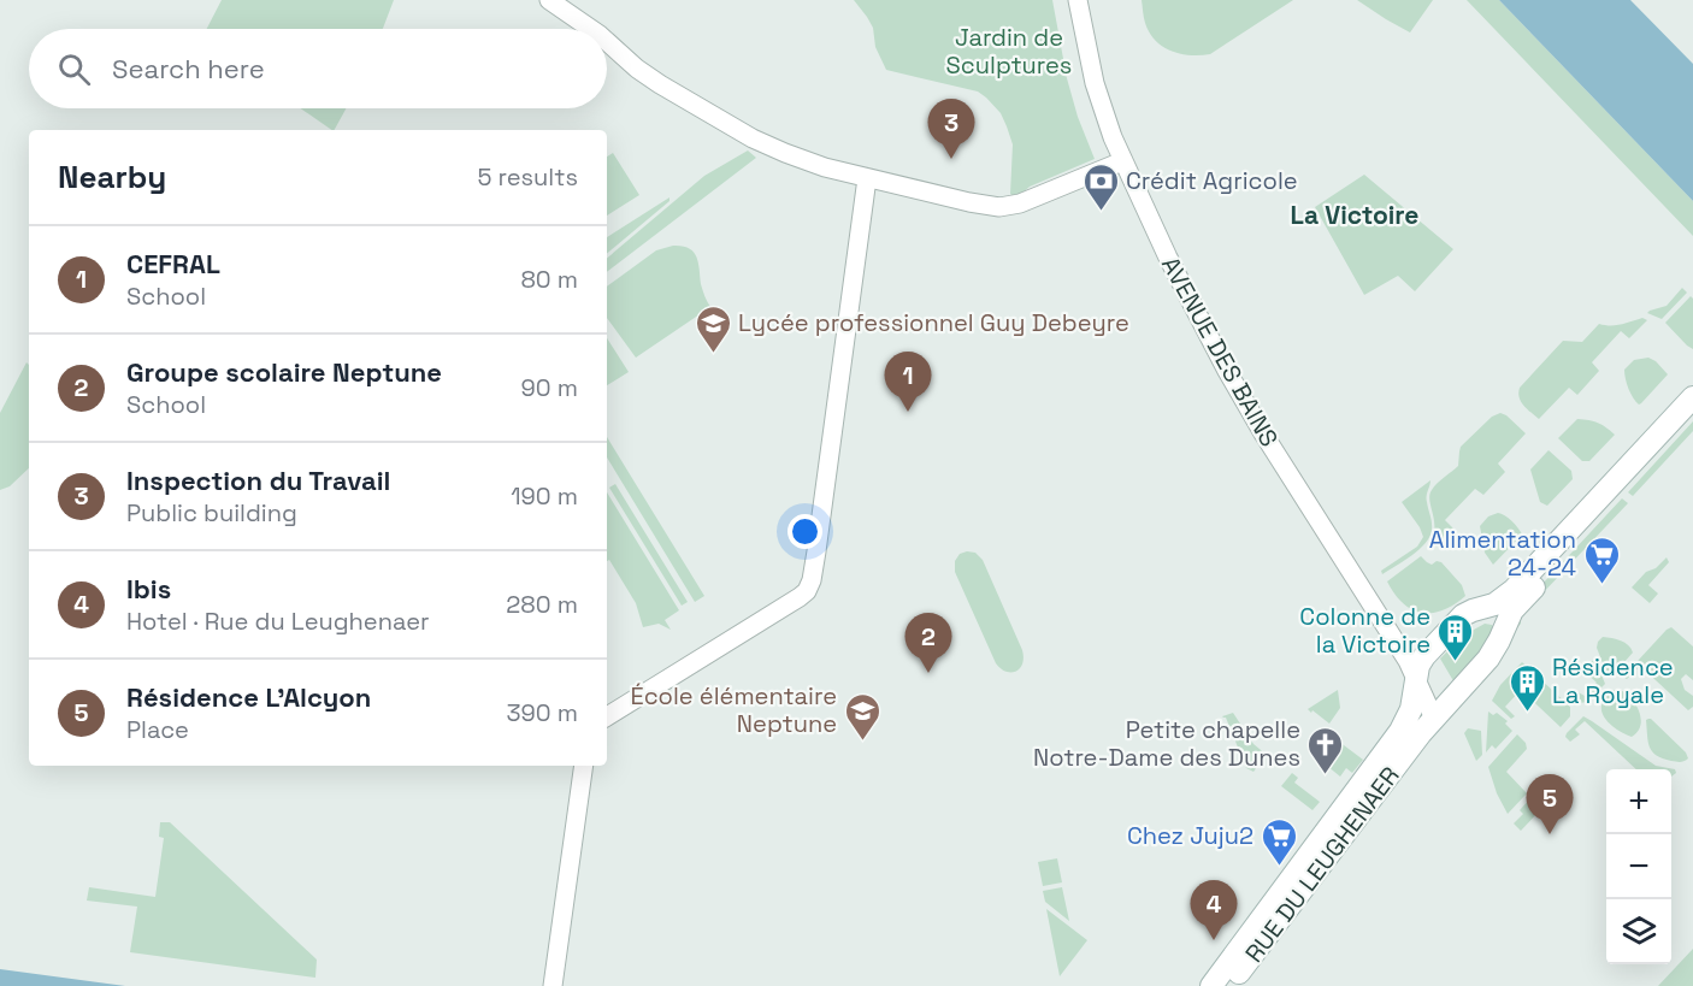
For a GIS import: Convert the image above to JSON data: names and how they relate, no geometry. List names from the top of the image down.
{
  "streets": {
    "main road": ["RUE DU LEUGHENAER"],
    "street": ["AVENUE DES BAINS"]
  },
  "districts": ["La Victoire"],
  "parks": ["Jardin de Sculptures"],
  "places": {
    "bank": ["Crédit Agricole"],
    "school or university": ["Lycée professionnel Guy Debeyre", "École élémentaire Neptune"],
    "supermarket": ["Alimentation 24-24", "Chez Juju2"],
    "building": ["Colonne de la Victoire", "Résidence La Royale"],
    "church": ["Petite chapelle Notre-Dame des Dunes"]
  },
  "page": {
    "search": "Search here",
    "pins": [
      "3",
      "1",
      "2",
      "5",
      "4"
    ],
    "heading": ["Nearby", "5 results"],
    "list": [
      {
        "mark": "1",
        "name": "CEFRAL",
        "note": "School",
        "value": "80 m"
      },
      {
        "mark": "2",
        "name": "Groupe scolaire Neptune",
        "note": "School",
        "value": "90 m"
      },
      {
        "mark": "3",
        "name": "Inspection du Travail",
        "note": "Public building",
        "value": "190 m"
      },
      {
        "mark": "4",
        "name": "Ibis",
        "note": "Hotel · Rue du Leughenaer",
        "value": "280 m"
      },
      {
        "mark": "5",
        "name": "Résidence L'Alcyon",
        "note": "Place",
        "value": "390 m"
      }
    ],
    "map_buttons": ["+", "−"]
  }
}
